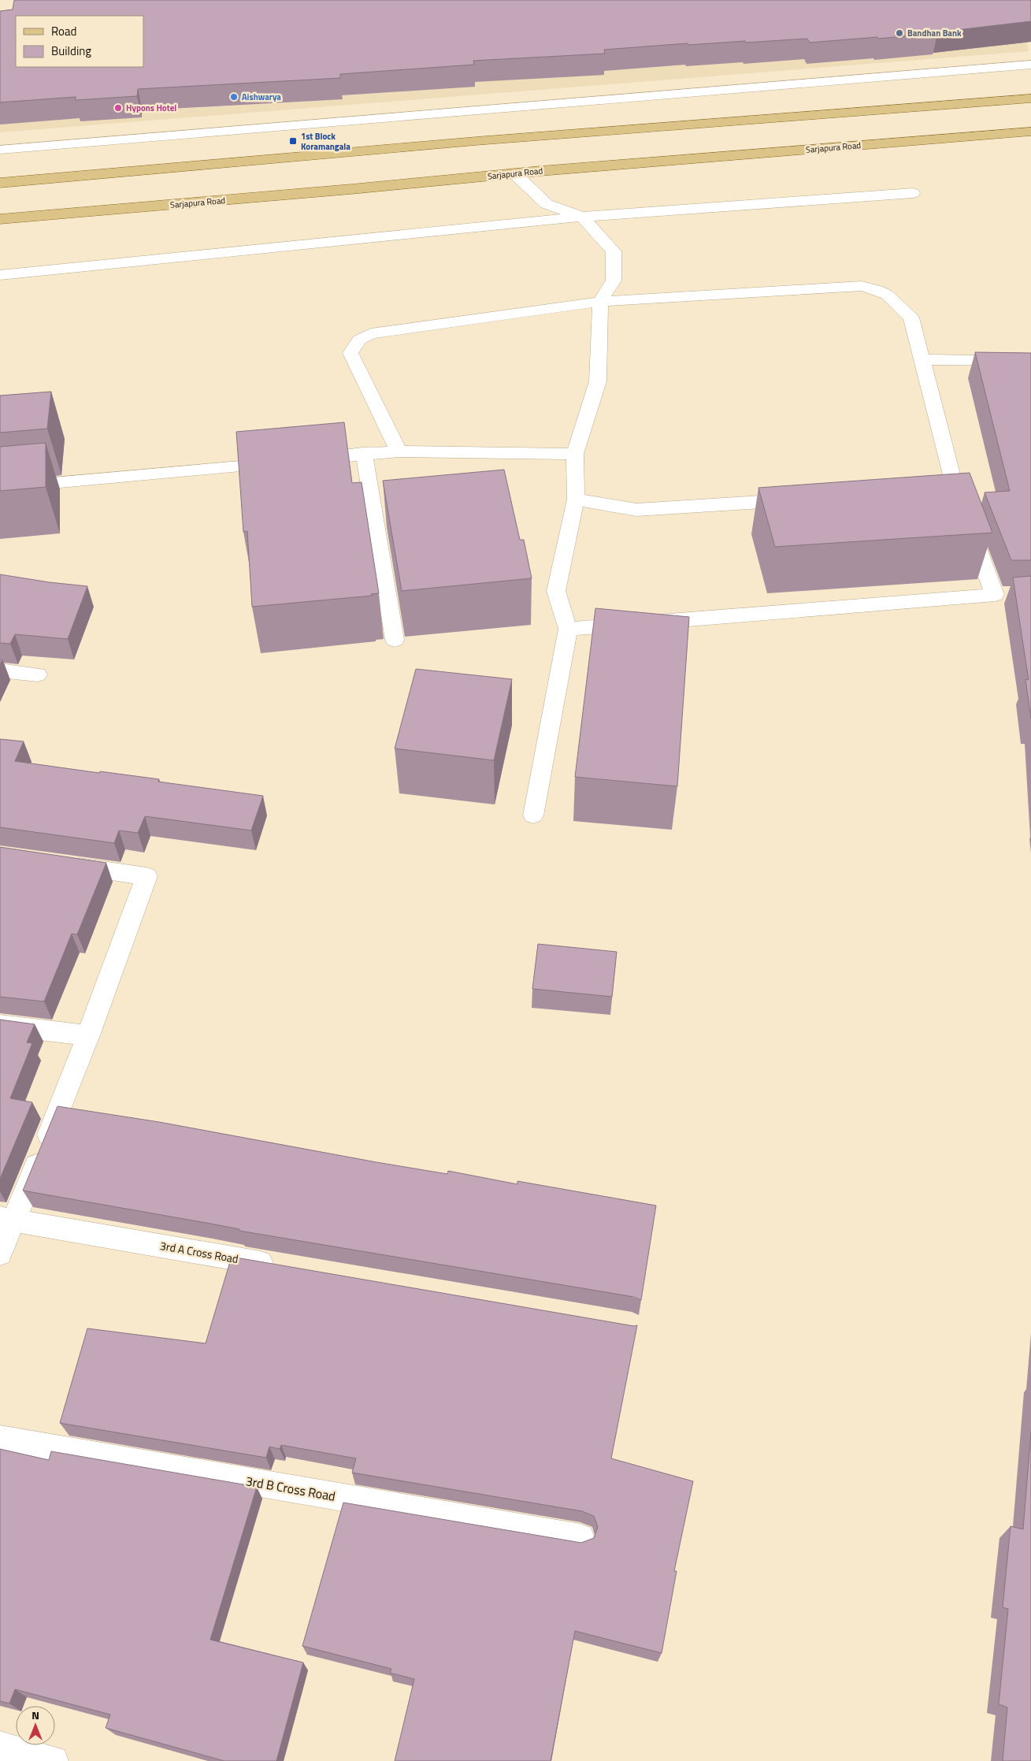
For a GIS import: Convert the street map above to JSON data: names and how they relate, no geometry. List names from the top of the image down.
{
  "streets": {
    "main road": ["Sarjapura Road"],
    "street": ["3rd A Cross Road", "3rd B Cross Road"]
  },
  "places": {
    "other": ["Bandhan Bank", "Aishwarya", "Hypons Hotel"],
    "transit": ["1st Block Koramangala"]
  },
  "legend": ["Road", "Building"],
  "north": "top"
}
